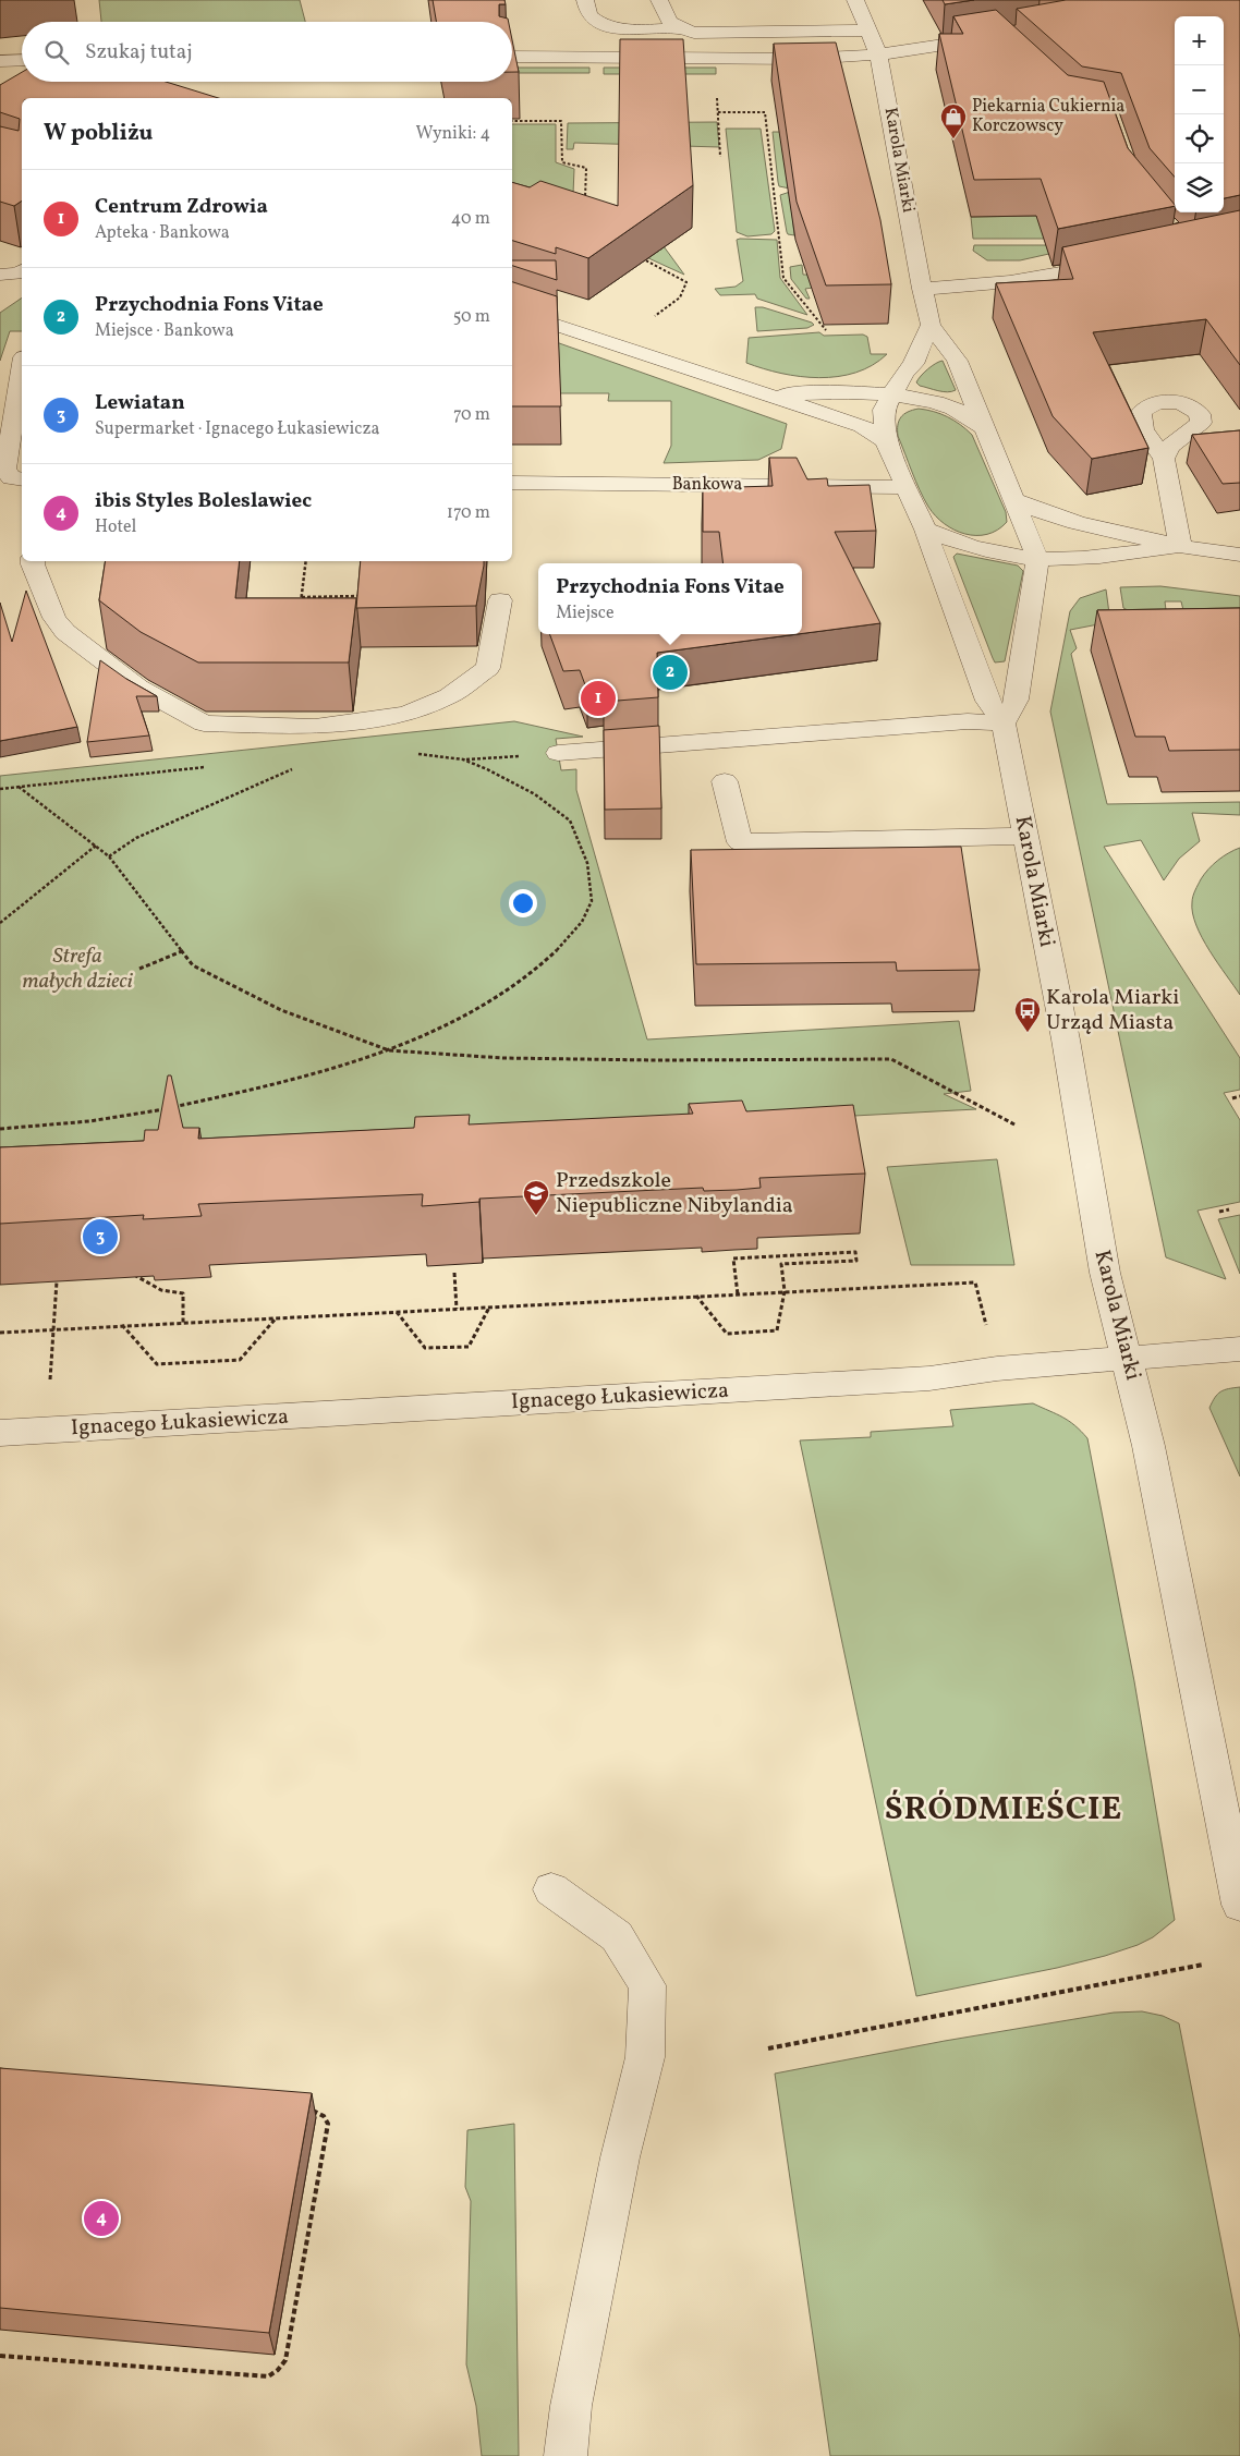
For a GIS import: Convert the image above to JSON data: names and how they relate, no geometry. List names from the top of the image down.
{
  "streets": {
    "street": ["Karola Miarki", "Bankowa", "Ignacego Łukasiewicza"]
  },
  "crossings": [
    ["Karola Miarki", "Bankowa"],
    ["Karola Miarki", "Ignacego Łukasiewicza"]
  ],
  "districts": ["ŚRÓDMIEŚCIE"],
  "parks": ["Strefa małych dzieci"],
  "places": {
    "shop": ["Piekarnia Cukiernia Korczowscy"],
    "bus stop": ["Karola Miarki Urząd Miasta"],
    "school or university": ["Przedszkole Niepubliczne Nibylandia"]
  },
  "page": {
    "map_buttons": ["+", "−"],
    "search": "Szukaj tutaj",
    "heading": ["W pobliżu", "Wyniki: 4"],
    "list": [
      {
        "mark": "1",
        "name": "Centrum Zdrowia",
        "note": "Apteka · Bankowa",
        "value": "40 m"
      },
      {
        "mark": "2",
        "name": "Przychodnia Fons Vitae",
        "note": "Miejsce · Bankowa",
        "value": "50 m"
      },
      {
        "mark": "3",
        "name": "Lewiatan",
        "note": "Supermarket · Ignacego Łukasiewicza",
        "value": "70 m"
      },
      {
        "mark": "4",
        "name": "ibis Styles Boleslawiec",
        "note": "Hotel",
        "value": "170 m"
      }
    ],
    "popup": ["Przychodnia Fons Vitae", "Miejsce"],
    "pins": [
      "2",
      "1",
      "3",
      "4"
    ]
  }
}
